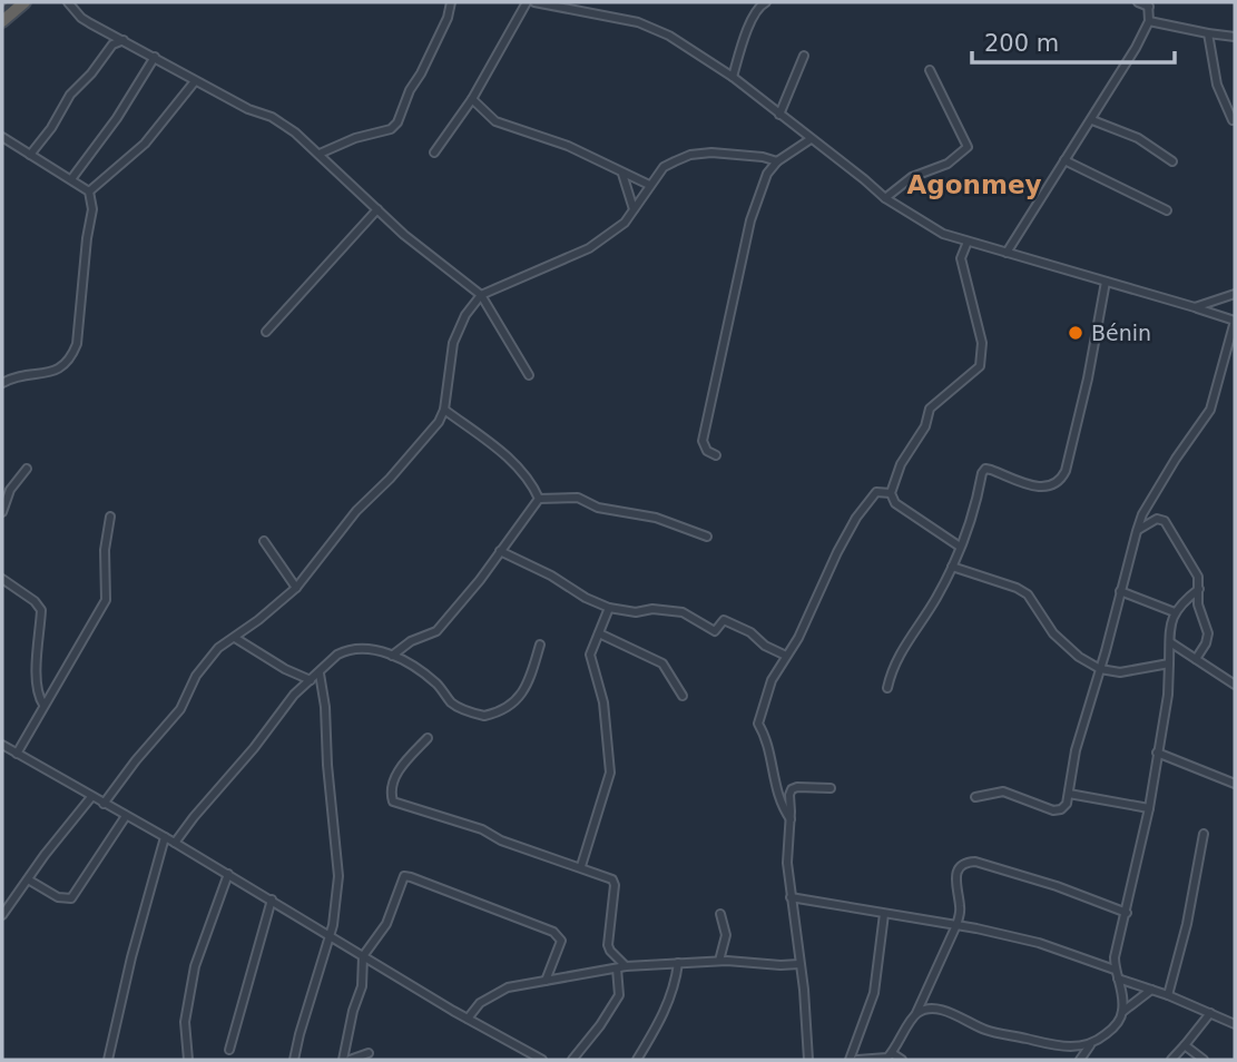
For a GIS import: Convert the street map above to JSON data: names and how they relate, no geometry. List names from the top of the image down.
{
  "districts": ["Agonmey"],
  "places": ["Bénin"],
  "scale_bar": "200 m"
}
